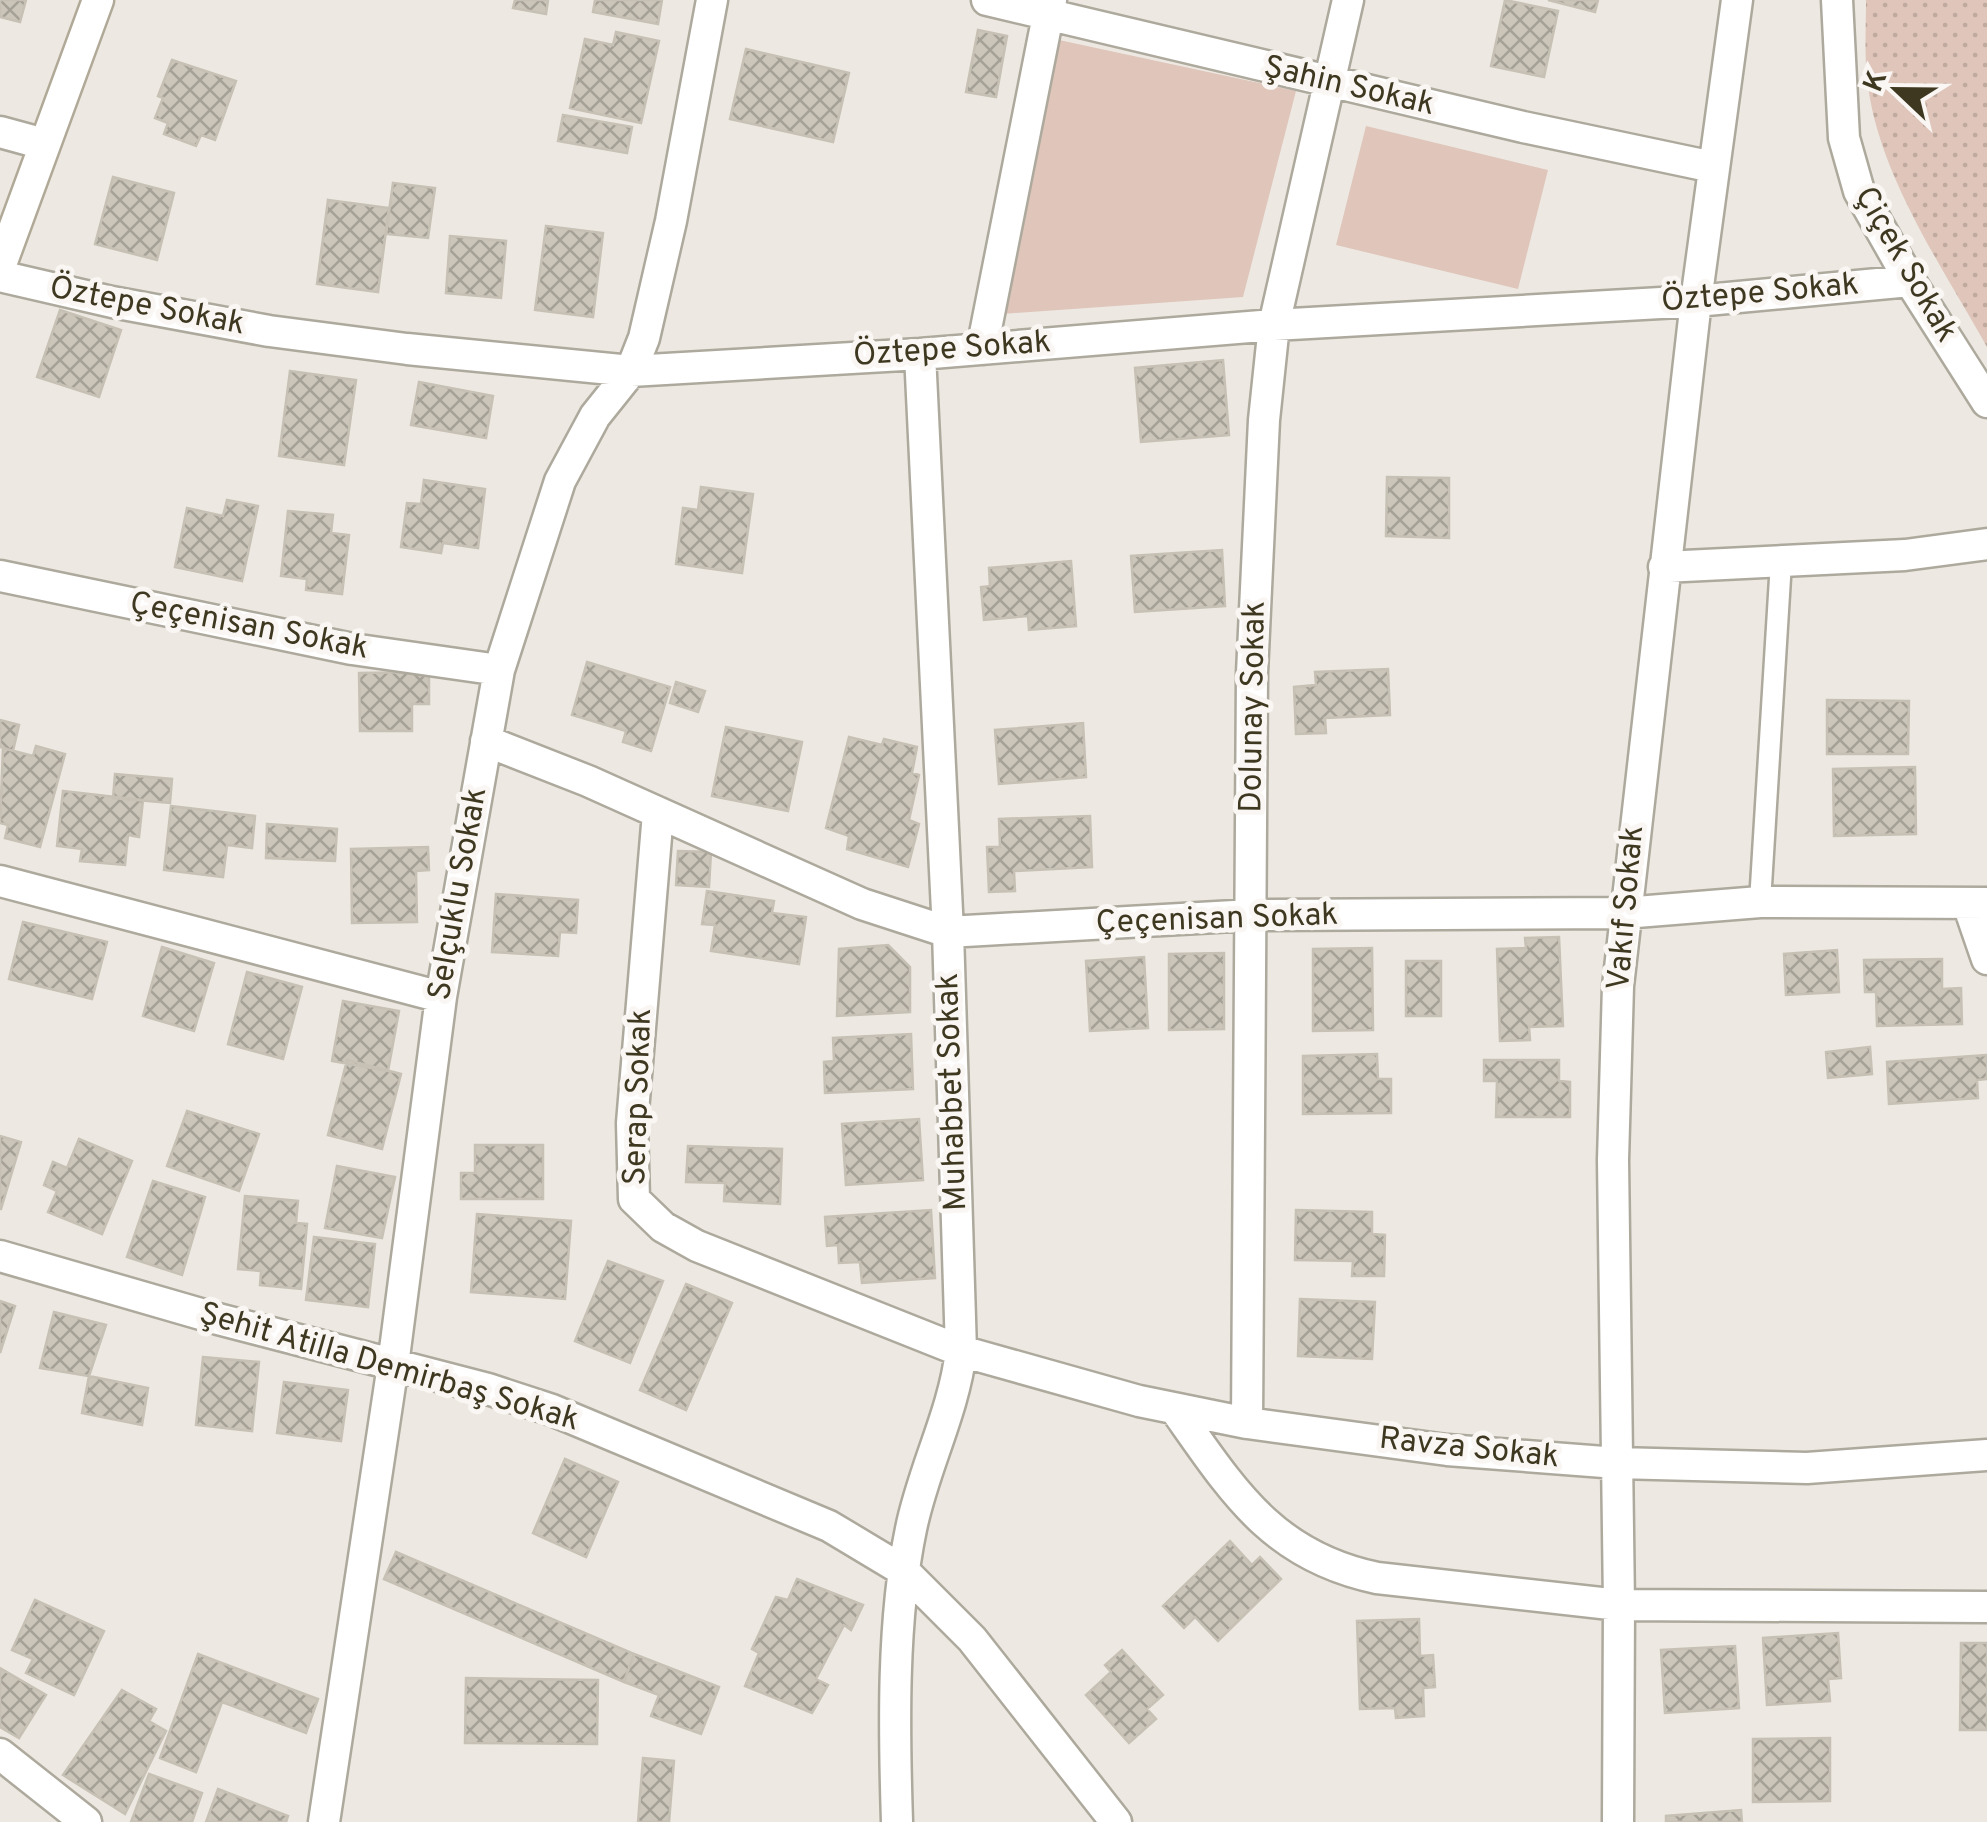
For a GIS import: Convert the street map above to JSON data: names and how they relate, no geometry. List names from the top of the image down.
{
  "streets": {
    "street": [
      "Şahin Sokak",
      "Çiçek Sokak",
      "Öztepe Sokak",
      "Çeçenisan Sokak",
      "Dolunay Sokak",
      "Selçuklu Sokak",
      "Vakıf Sokak",
      "Muhabbet Sokak",
      "Serap Sokak",
      "Şehit Atilla Demirbaş Sokak",
      "Ravza Sokak"
    ]
  },
  "crossings": [
    ["Şahin Sokak", "Dolunay Sokak"],
    ["Şahin Sokak", "Vakıf Sokak"],
    ["Çiçek Sokak", "Öztepe Sokak"],
    ["Öztepe Sokak", "Dolunay Sokak"],
    ["Öztepe Sokak", "Selçuklu Sokak"],
    ["Öztepe Sokak", "Vakıf Sokak"],
    ["Öztepe Sokak", "Muhabbet Sokak"],
    ["Çeçenisan Sokak", "Dolunay Sokak"],
    ["Çeçenisan Sokak", "Selçuklu Sokak"],
    ["Çeçenisan Sokak", "Vakıf Sokak"],
    ["Çeçenisan Sokak", "Muhabbet Sokak"],
    ["Çeçenisan Sokak", "Serap Sokak"],
    ["Dolunay Sokak", "Ravza Sokak"],
    ["Selçuklu Sokak", "Şehit Atilla Demirbaş Sokak"],
    ["Vakıf Sokak", "Ravza Sokak"],
    ["Muhabbet Sokak", "Serap Sokak"],
    ["Muhabbet Sokak", "Şehit Atilla Demirbaş Sokak"],
    ["Muhabbet Sokak", "Ravza Sokak"],
    ["Serap Sokak", "Ravza Sokak"]
  ],
  "north": "left"
}
